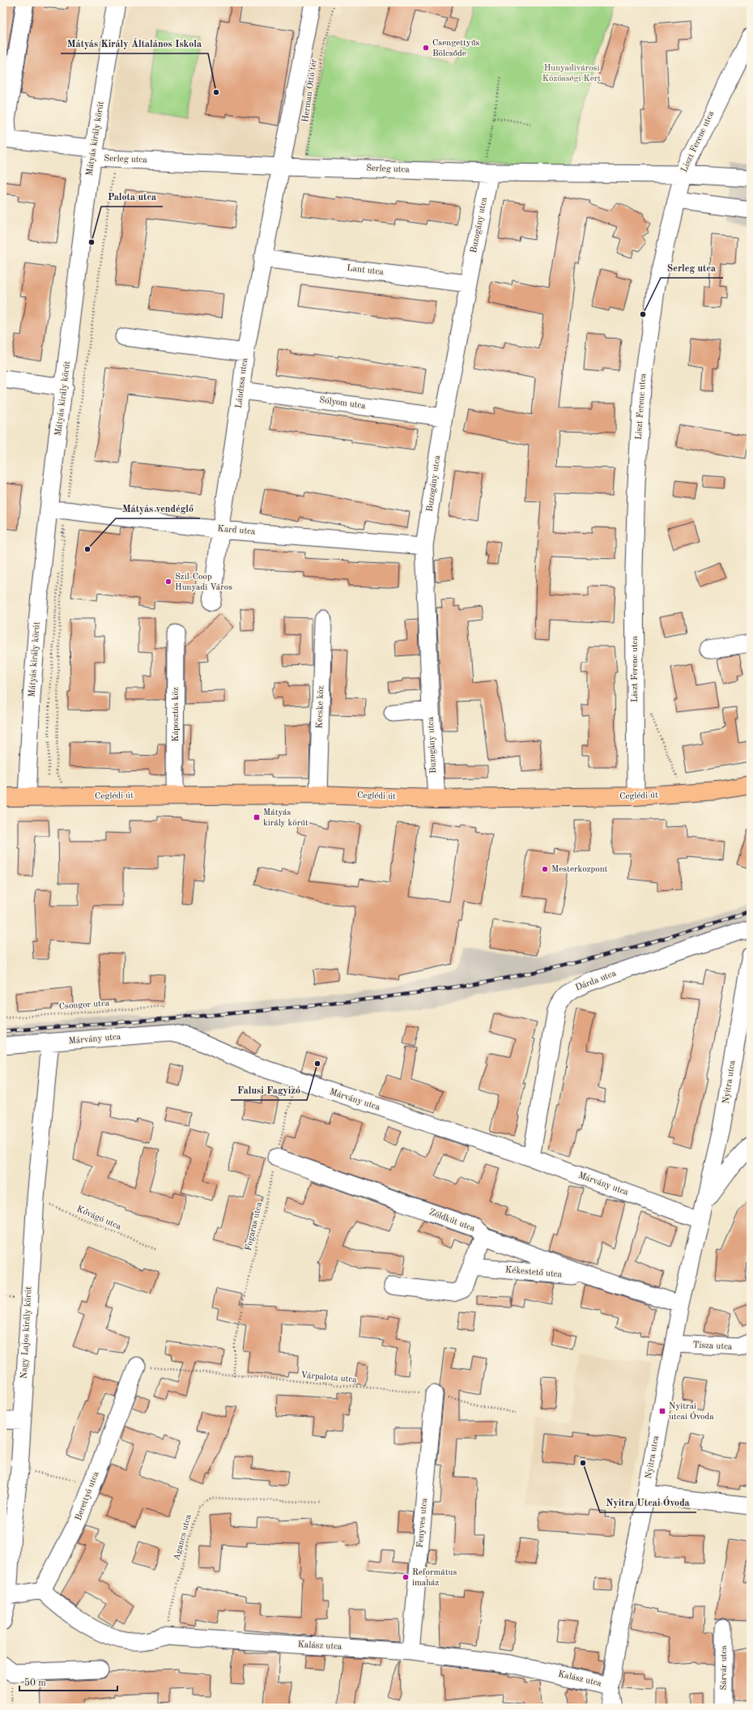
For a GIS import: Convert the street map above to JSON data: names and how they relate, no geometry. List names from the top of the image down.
{
  "streets": {
    "main road": ["Ceglédi út"],
    "street": [
      "Mátyás király körút",
      "Liszt Ferenc utca",
      "Serleg utca",
      "Buzogány utca",
      "Lant utca",
      "Lándzsa utca",
      "Sólyom utca",
      "Kard utca",
      "Kecske köz",
      "Káposztás köz",
      "Dárda utca",
      "Márvány utca",
      "Nyitra utca",
      "Zöldkút utca",
      "Kékestető utca",
      "Nagy Lajos király körút",
      "Tisza utca",
      "Berettyó utca",
      "Fenyves utca",
      "Kalász utca",
      "Sárvár utca"
    ],
    "path": [
      "Herman Ottó tér",
      "Csongor utca",
      "Kővágó utca",
      "Fogaras utca",
      "Várpalota utca",
      "Agancs utca"
    ]
  },
  "crossings": [
    ["Herman Ottó tér", "Serleg utca"],
    ["Mátyás király körút", "Serleg utca"],
    ["Mátyás király körút", "Kard utca"],
    ["Mátyás király körút", "Ceglédi út"],
    ["Liszt Ferenc utca", "Serleg utca"],
    ["Liszt Ferenc utca", "Ceglédi út"],
    ["Serleg utca", "Buzogány utca"],
    ["Serleg utca", "Lándzsa utca"],
    ["Buzogány utca", "Lant utca"],
    ["Buzogány utca", "Sólyom utca"],
    ["Buzogány utca", "Kard utca"],
    ["Buzogány utca", "Ceglédi út"],
    ["Lant utca", "Lándzsa utca"],
    ["Lándzsa utca", "Sólyom utca"],
    ["Lándzsa utca", "Kard utca"],
    ["Kecske köz", "Ceglédi út"],
    ["Káposztás köz", "Ceglédi út"],
    ["Dárda utca", "Márvány utca"],
    ["Márvány utca", "Nyitra utca"],
    ["Márvány utca", "Fogaras utca"],
    ["Márvány utca", "Nagy Lajos király körút"],
    ["Nyitra utca", "Zöldkút utca"],
    ["Nyitra utca", "Tisza utca"],
    ["Nyitra utca", "Kalász utca"],
    ["Kővágó utca", "Nagy Lajos király körút"],
    ["Zöldkút utca", "Fogaras utca"],
    ["Zöldkút utca", "Kékestető utca"],
    ["Fogaras utca", "Várpalota utca"],
    ["Várpalota utca", "Berettyó utca"],
    ["Várpalota utca", "Fenyves utca"],
    ["Berettyó utca", "Kalász utca"],
    ["Fenyves utca", "Kalász utca"],
    ["Agancs utca", "Kalász utca"]
  ],
  "parks": ["Hunyadivárosi Közösségi Kert"],
  "places": {
    "other": [
      "Csengettyűs Bölcsőde",
      "Mátyás Király Általános Iskola",
      "Palota utca",
      "Serleg utca",
      "Mátyás vendéglő",
      "Szil-Coop Hunyadi Város",
      "Mesterkozpont",
      "Falusi Fagyizó",
      "Nyitra Utcai Óvoda",
      "Református imaház"
    ],
    "transit": ["Mátyás király körút", "Nyitrai utcai Óvoda"]
  },
  "scale_bar": "50 m"
}
